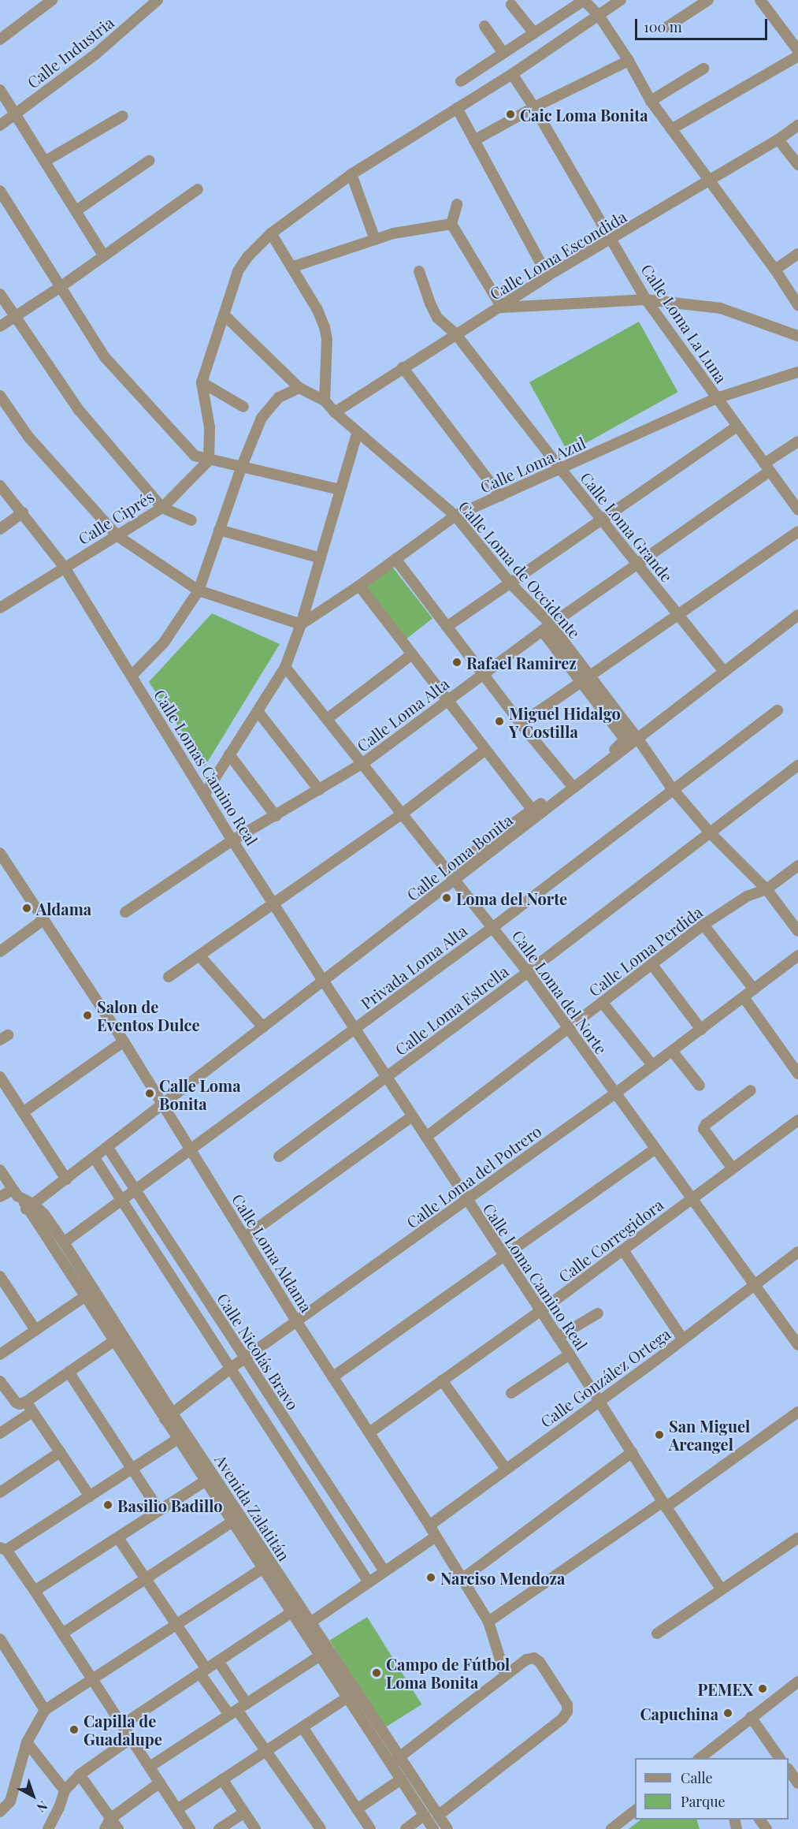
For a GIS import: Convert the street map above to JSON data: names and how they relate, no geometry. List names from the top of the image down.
{
  "streets": {
    "street": [
      "Calle Industria",
      "Calle Loma Escondida",
      "Calle Loma La Luna",
      "Calle Loma Azul",
      "Calle Ciprés",
      "Calle Loma Grande",
      "Calle Loma de Occidente",
      "Calle Loma Alta",
      "Calle Lomas Camino Real",
      "Calle Loma Bonita",
      "Calle Loma Perdida",
      "Privada Loma Alta",
      "Calle Loma del Norte",
      "Calle Loma Estrella",
      "Calle Loma del Potrero",
      "Calle Corregidora",
      "Calle Loma Aldama",
      "Calle Loma Camino Real",
      "Calle Nicolás Bravo",
      "Calle González Ortega",
      "Avenida Zalatitán"
    ]
  },
  "crossings": [
    ["Calle Loma Escondida", "Calle Loma La Luna"],
    ["Calle Loma Escondida", "Calle Loma Grande"],
    ["Calle Loma Escondida", "Calle Loma de Occidente"],
    ["Calle Loma La Luna", "Calle Loma Azul"],
    ["Calle Loma La Luna", "Calle Loma Alta"],
    ["Calle Loma Azul", "Calle Loma Grande"],
    ["Calle Loma Azul", "Calle Loma de Occidente"],
    ["Calle Ciprés", "Calle Lomas Camino Real"],
    ["Calle Loma Grande", "Calle Loma Alta"],
    ["Calle Loma Grande", "Calle Loma Bonita"],
    ["Calle Loma de Occidente", "Calle Loma Alta"],
    ["Calle Loma de Occidente", "Calle Loma Bonita"],
    ["Calle Loma de Occidente", "Calle Loma Perdida"],
    ["Calle Loma de Occidente", "Privada Loma Alta"],
    ["Calle Loma de Occidente", "Calle Loma Estrella"],
    ["Calle Loma Alta", "Calle Lomas Camino Real"],
    ["Calle Loma Alta", "Calle Loma del Norte"],
    ["Calle Lomas Camino Real", "Calle Loma Bonita"],
    ["Calle Lomas Camino Real", "Calle Loma Camino Real"],
    ["Calle Loma Bonita", "Calle Loma del Norte"],
    ["Calle Loma Bonita", "Calle Loma Aldama"],
    ["Calle Loma Bonita", "Calle Loma Camino Real"],
    ["Calle Loma Bonita", "Calle Nicolás Bravo"],
    ["Calle Loma Bonita", "Avenida Zalatitán"],
    ["Calle Loma Perdida", "Calle Loma del Norte"],
    ["Calle Loma Perdida", "Calle Loma Camino Real"],
    ["Privada Loma Alta", "Calle Loma del Norte"],
    ["Privada Loma Alta", "Calle Loma Aldama"],
    ["Privada Loma Alta", "Calle Loma Camino Real"],
    ["Privada Loma Alta", "Calle Nicolás Bravo"],
    ["Privada Loma Alta", "Avenida Zalatitán"],
    ["Calle Loma del Norte", "Calle Loma Estrella"],
    ["Calle Loma del Norte", "Calle Loma del Potrero"],
    ["Calle Loma del Norte", "Calle Corregidora"],
    ["Calle Loma del Norte", "Calle González Ortega"],
    ["Calle Loma Estrella", "Calle Loma Camino Real"],
    ["Calle Loma del Potrero", "Calle Loma Aldama"],
    ["Calle Loma del Potrero", "Calle Loma Camino Real"],
    ["Calle Loma del Potrero", "Calle Nicolás Bravo"],
    ["Calle Loma del Potrero", "Avenida Zalatitán"],
    ["Calle Corregidora", "Calle Loma Aldama"],
    ["Calle Corregidora", "Calle Loma Camino Real"],
    ["Calle Loma Aldama", "Calle González Ortega"],
    ["Calle Loma Camino Real", "Calle González Ortega"]
  ],
  "places": [
    "Caic Loma Bonita",
    "Rafael Ramirez",
    "Miguel Hidalgo Y Costilla",
    "Loma del Norte",
    "Aldama",
    "Salon de Eventos Dulce",
    "Calle Loma Bonita",
    "San Miguel Arcangel",
    "Basilio Badillo",
    "Narciso Mendoza",
    "Campo de Fútbol Loma Bonita",
    "PEMEX",
    "Capuchina",
    "Capilla de Guadalupe"
  ],
  "legend": ["Calle", "Parque"],
  "scale_bar": "100 m",
  "north": "bottom right"
}
